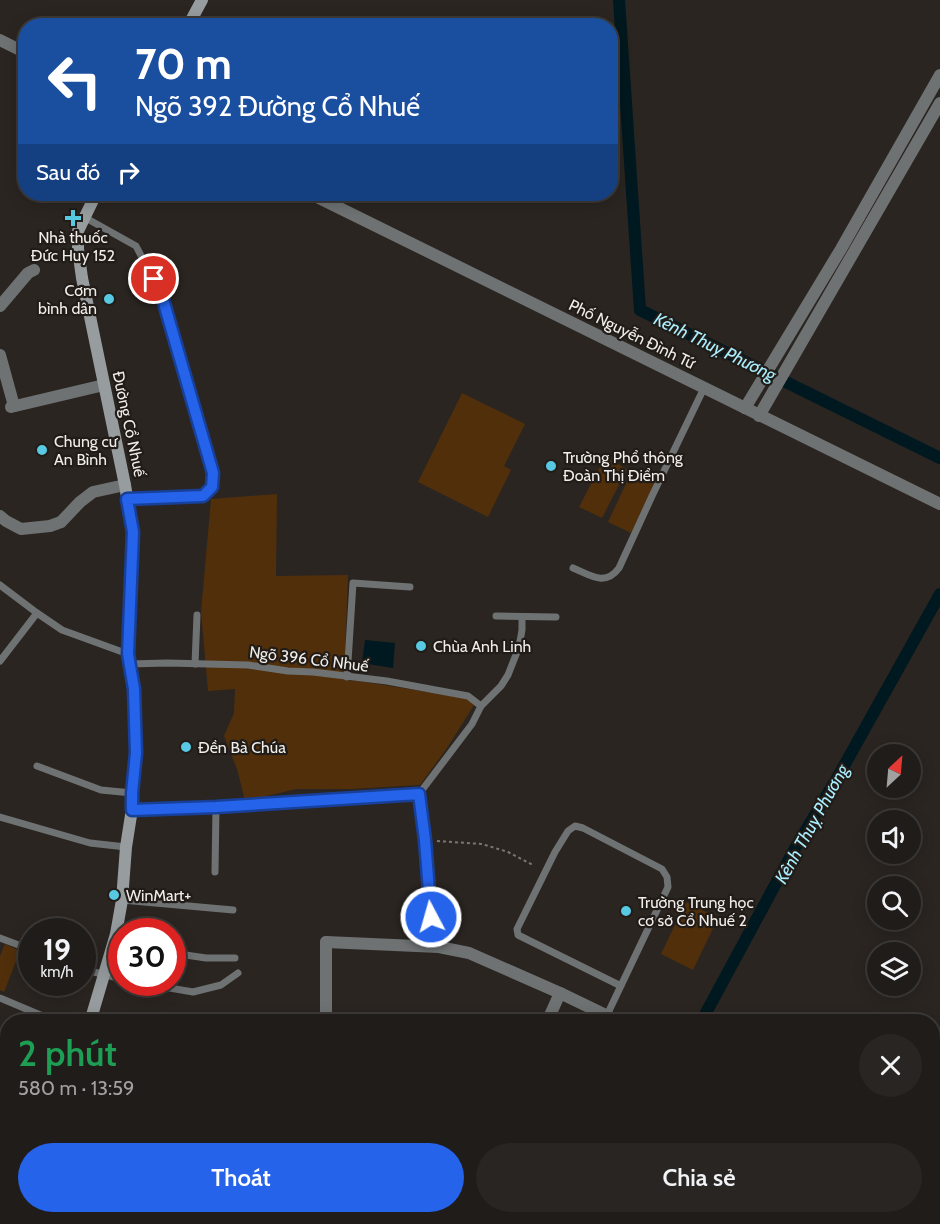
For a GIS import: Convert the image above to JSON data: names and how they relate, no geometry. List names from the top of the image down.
{
  "streets": {
    "main road": ["Đường Cổ Nhuế"],
    "street": ["Phố Nguyễn Đình Tứ"],
    "lane": ["Ngõ 396 Cổ Nhuế"]
  },
  "crossings": [
    ["Đường Cổ Nhuế", "Ngõ 396 Cổ Nhuế"]
  ],
  "water": ["Kênh Thuỵ Phương"],
  "places": {
    "health": ["Nhà thuốc Đức Huy 152"],
    "other": [
      "Cơm bình dân",
      "Chung cư An Bình",
      "Trường Phổ thông Đoàn Thị Điểm",
      "Chùa Anh Linh",
      "Đền Bà Chúa",
      "WinMart+",
      "Trường Trung học cơ sở Cổ Nhuế 2"
    ]
  },
  "north": "top right",
  "page": {
    "turn": ["70 m", "Ngõ 392 Đường Cổ Nhuế"],
    "then": "Sau đó",
    "speed": "19 km/h",
    "limit": "30",
    "heading": ["2 phút", "580 m · 13:59"],
    "buttons": ["Thoát", "Chia sẻ"]
  }
}
